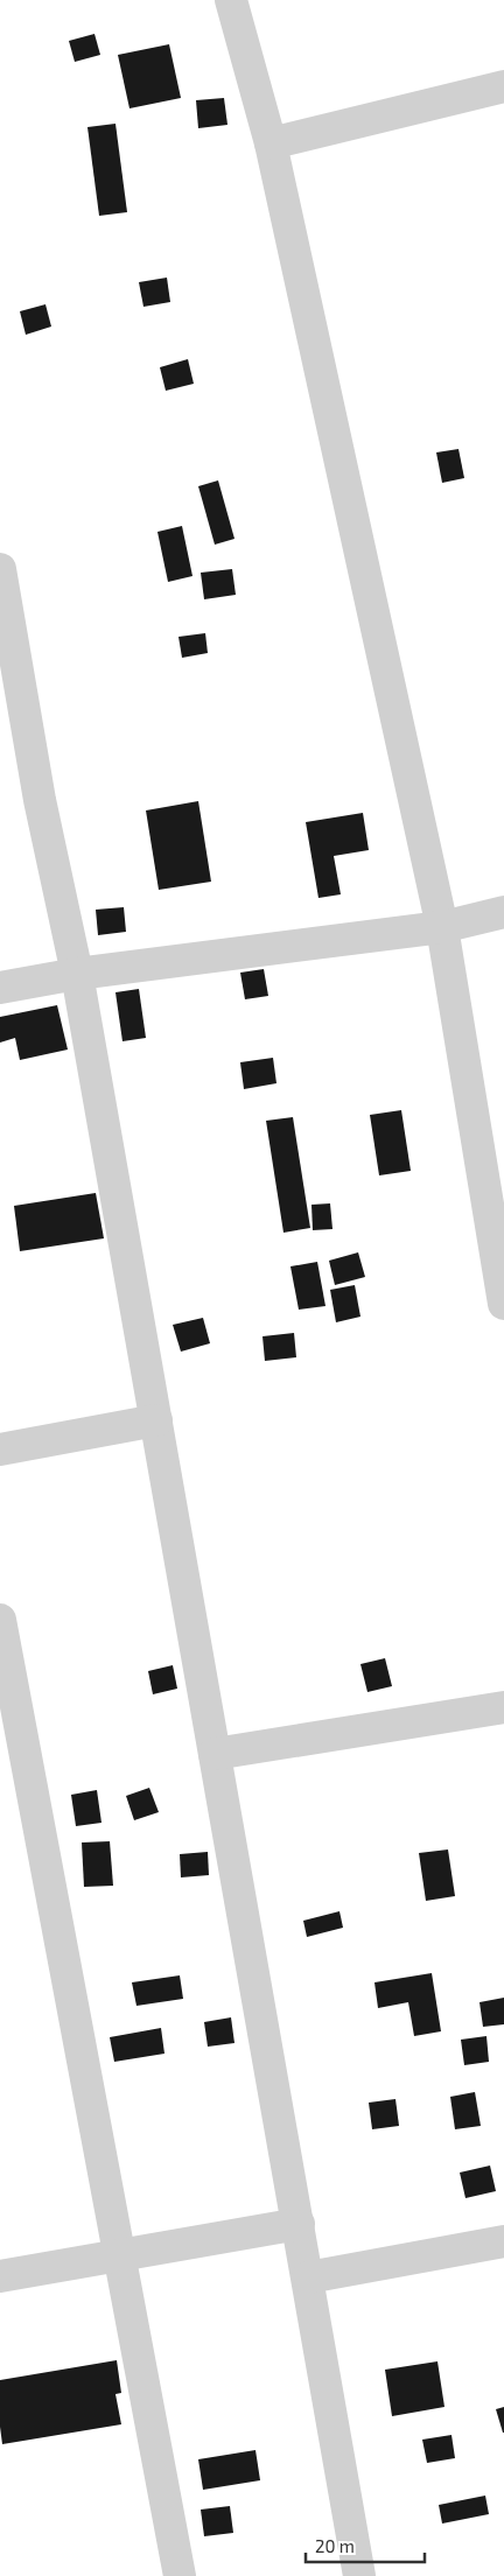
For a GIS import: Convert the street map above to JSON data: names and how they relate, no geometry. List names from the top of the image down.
{
  "scale_bar": "20 m"
}
